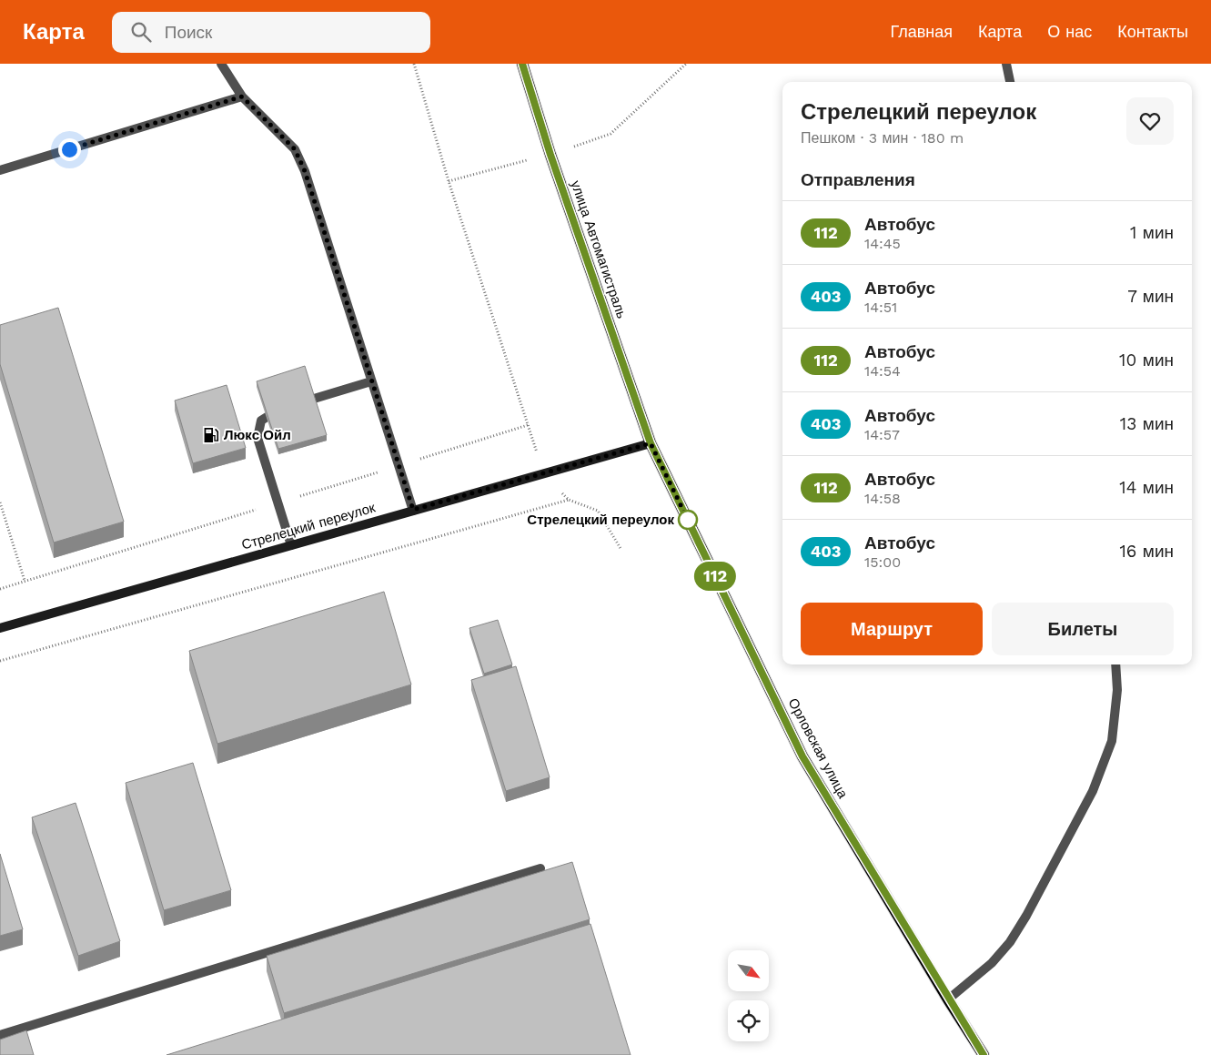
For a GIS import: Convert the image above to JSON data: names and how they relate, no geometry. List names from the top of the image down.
{
  "streets": {
    "main road": ["улица Автомагистраль", "Стрелецкий переулок", "Орловская улица"]
  },
  "crossings": [
    ["улица Автомагистраль", "Стрелецкий переулок"],
    ["улица Автомагистраль", "Орловская улица"],
    ["Стрелецкий переулок", "Орловская улица"]
  ],
  "places": {
    "fuel station": ["Люкс Ойл"],
    "other": ["Стрелецкий переулок"]
  },
  "lines": ["bus line 112"],
  "north": "bottom right",
  "page": {
    "header": "Карта",
    "search": "Поиск",
    "nav": [
      "Главная",
      "Карта",
      "О нас",
      "Контакты"
    ],
    "on_map": "112",
    "heading": [
      ["Стрелецкий переулок", "Пешком · 3 мин · 180 m"],
      "Отправления"
    ],
    "list": [
      {
        "mark": "112",
        "name": "Автобус",
        "note": "14:45",
        "value": "1 мин"
      },
      {
        "mark": "403",
        "name": "Автобус",
        "note": "14:51",
        "value": "7 мин"
      },
      {
        "mark": "112",
        "name": "Автобус",
        "note": "14:54",
        "value": "10 мин"
      },
      {
        "mark": "403",
        "name": "Автобус",
        "note": "14:57",
        "value": "13 мин"
      },
      {
        "mark": "112",
        "name": "Автобус",
        "note": "14:58",
        "value": "14 мин"
      },
      {
        "mark": "403",
        "name": "Автобус",
        "note": "15:00",
        "value": "16 мин"
      }
    ],
    "buttons": ["Маршрут", "Билеты"]
  }
}
